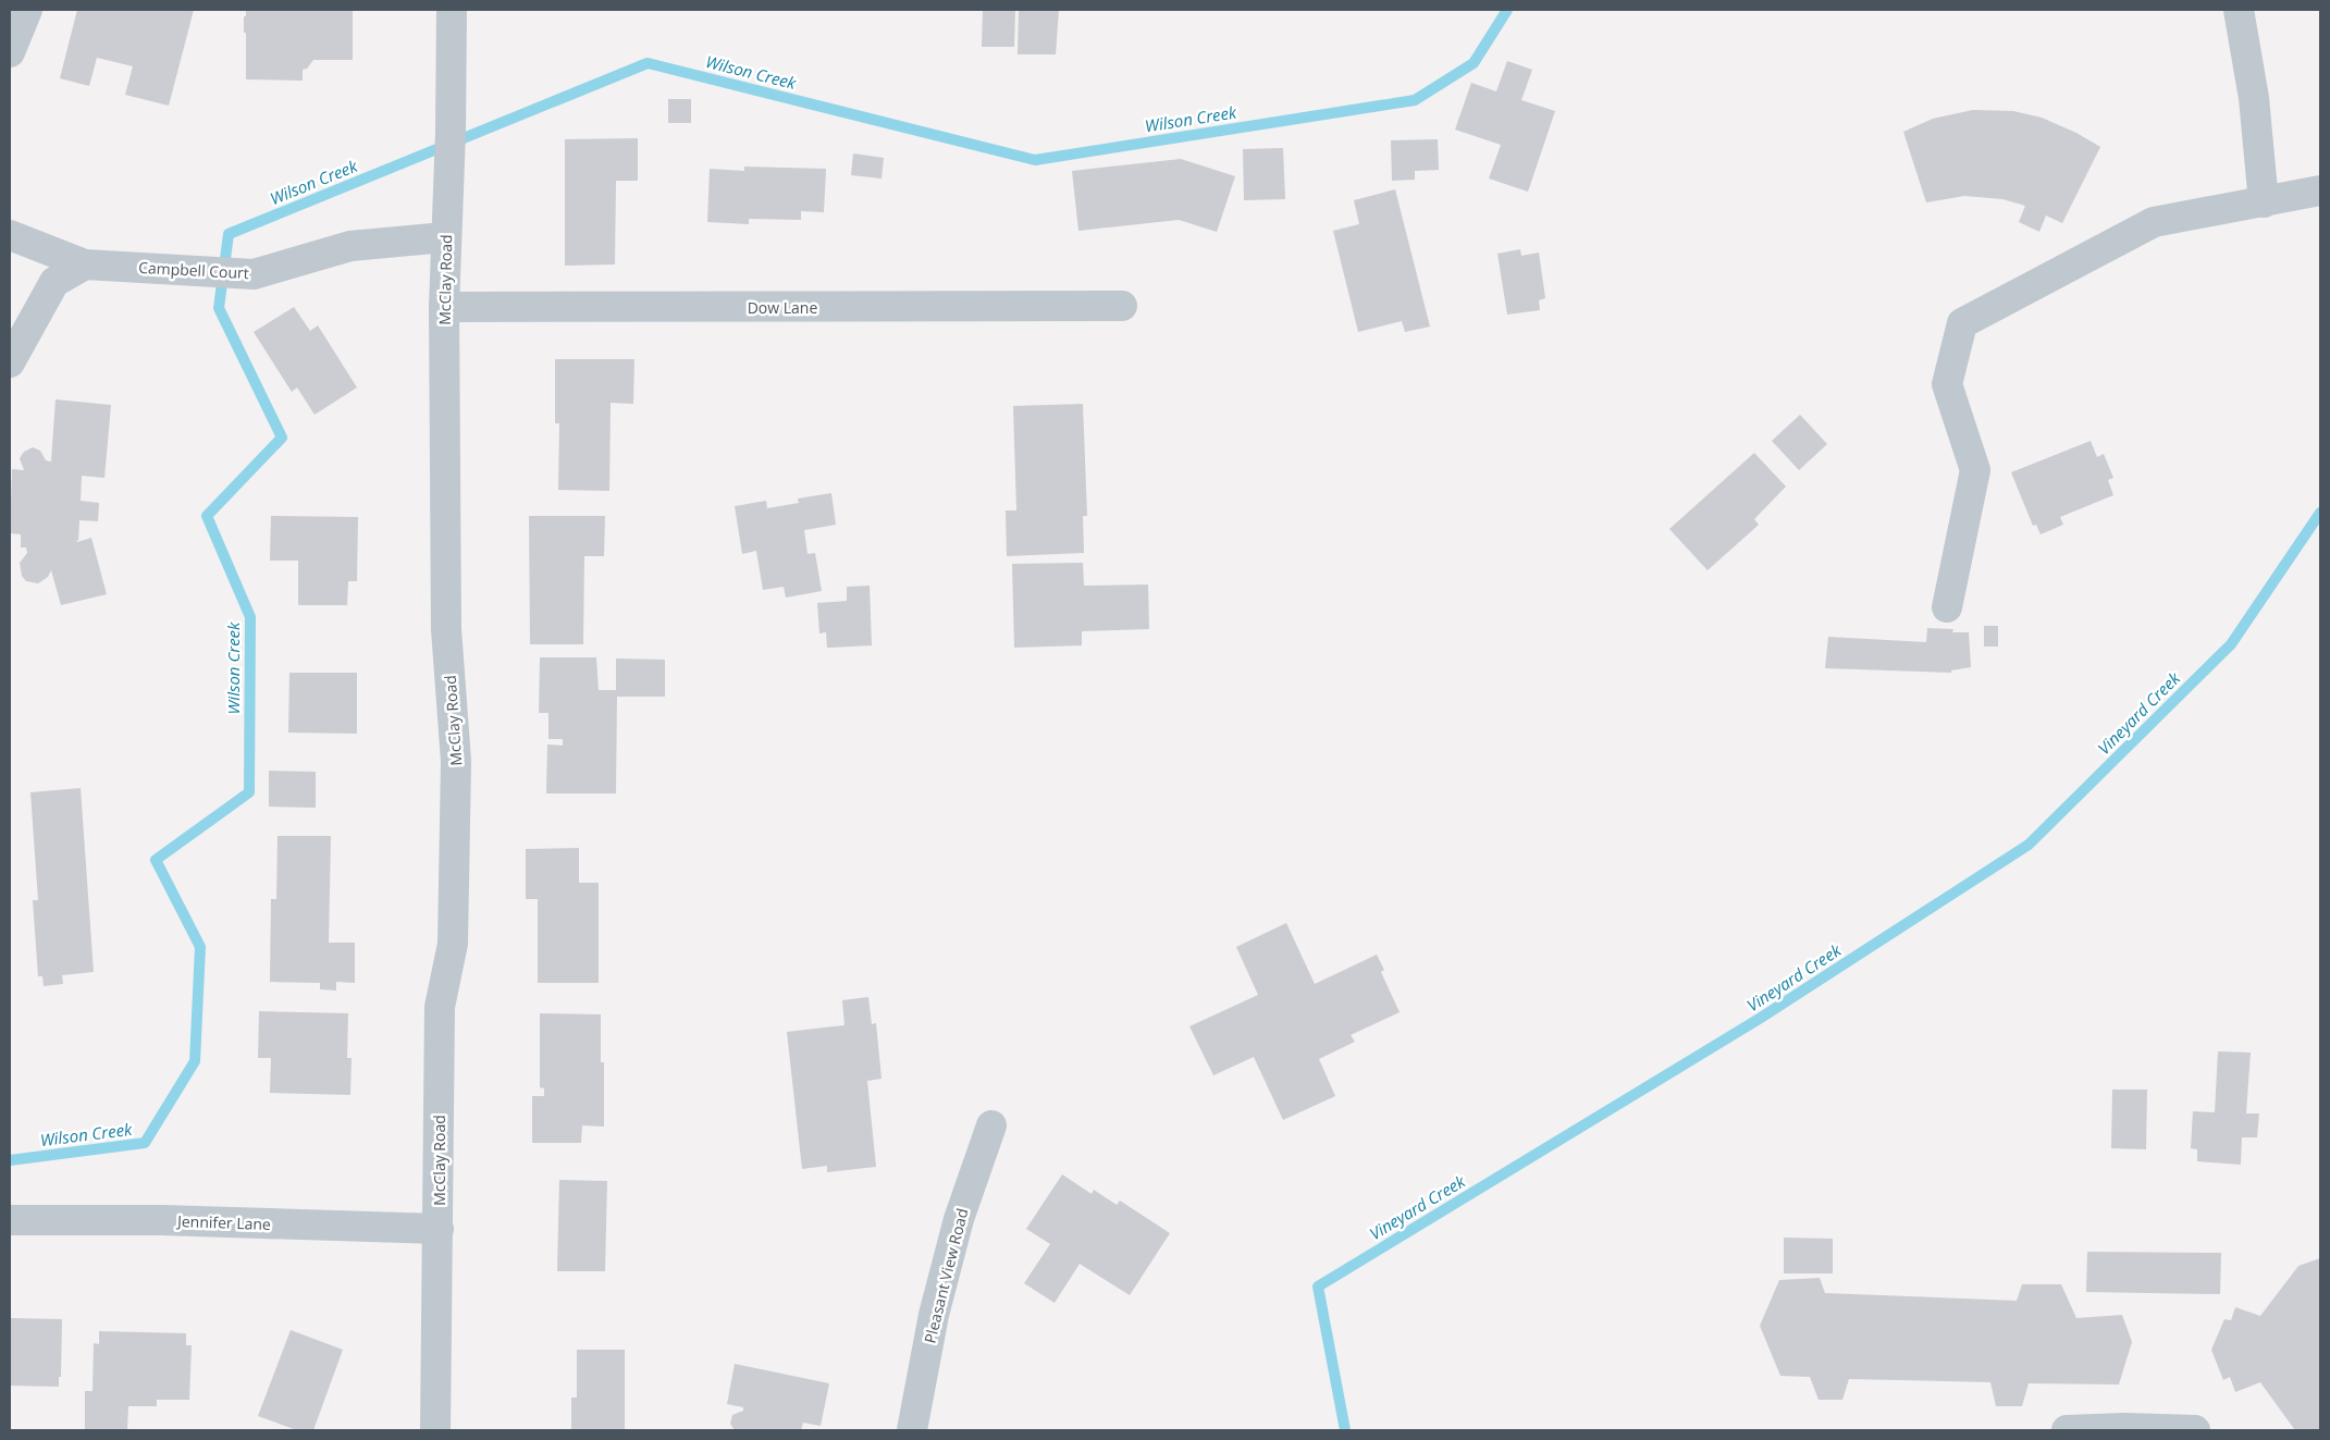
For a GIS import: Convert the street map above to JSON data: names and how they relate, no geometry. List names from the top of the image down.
{
  "streets": {
    "street": [
      "Campbell Court",
      "McClay Road",
      "Dow Lane",
      "Jennifer Lane",
      "Pleasant View Road"
    ]
  },
  "crossings": [
    ["Campbell Court", "McClay Road"],
    ["McClay Road", "Dow Lane"],
    ["McClay Road", "Jennifer Lane"]
  ],
  "water": ["Wilson Creek", "Vineyard Creek"]
}
